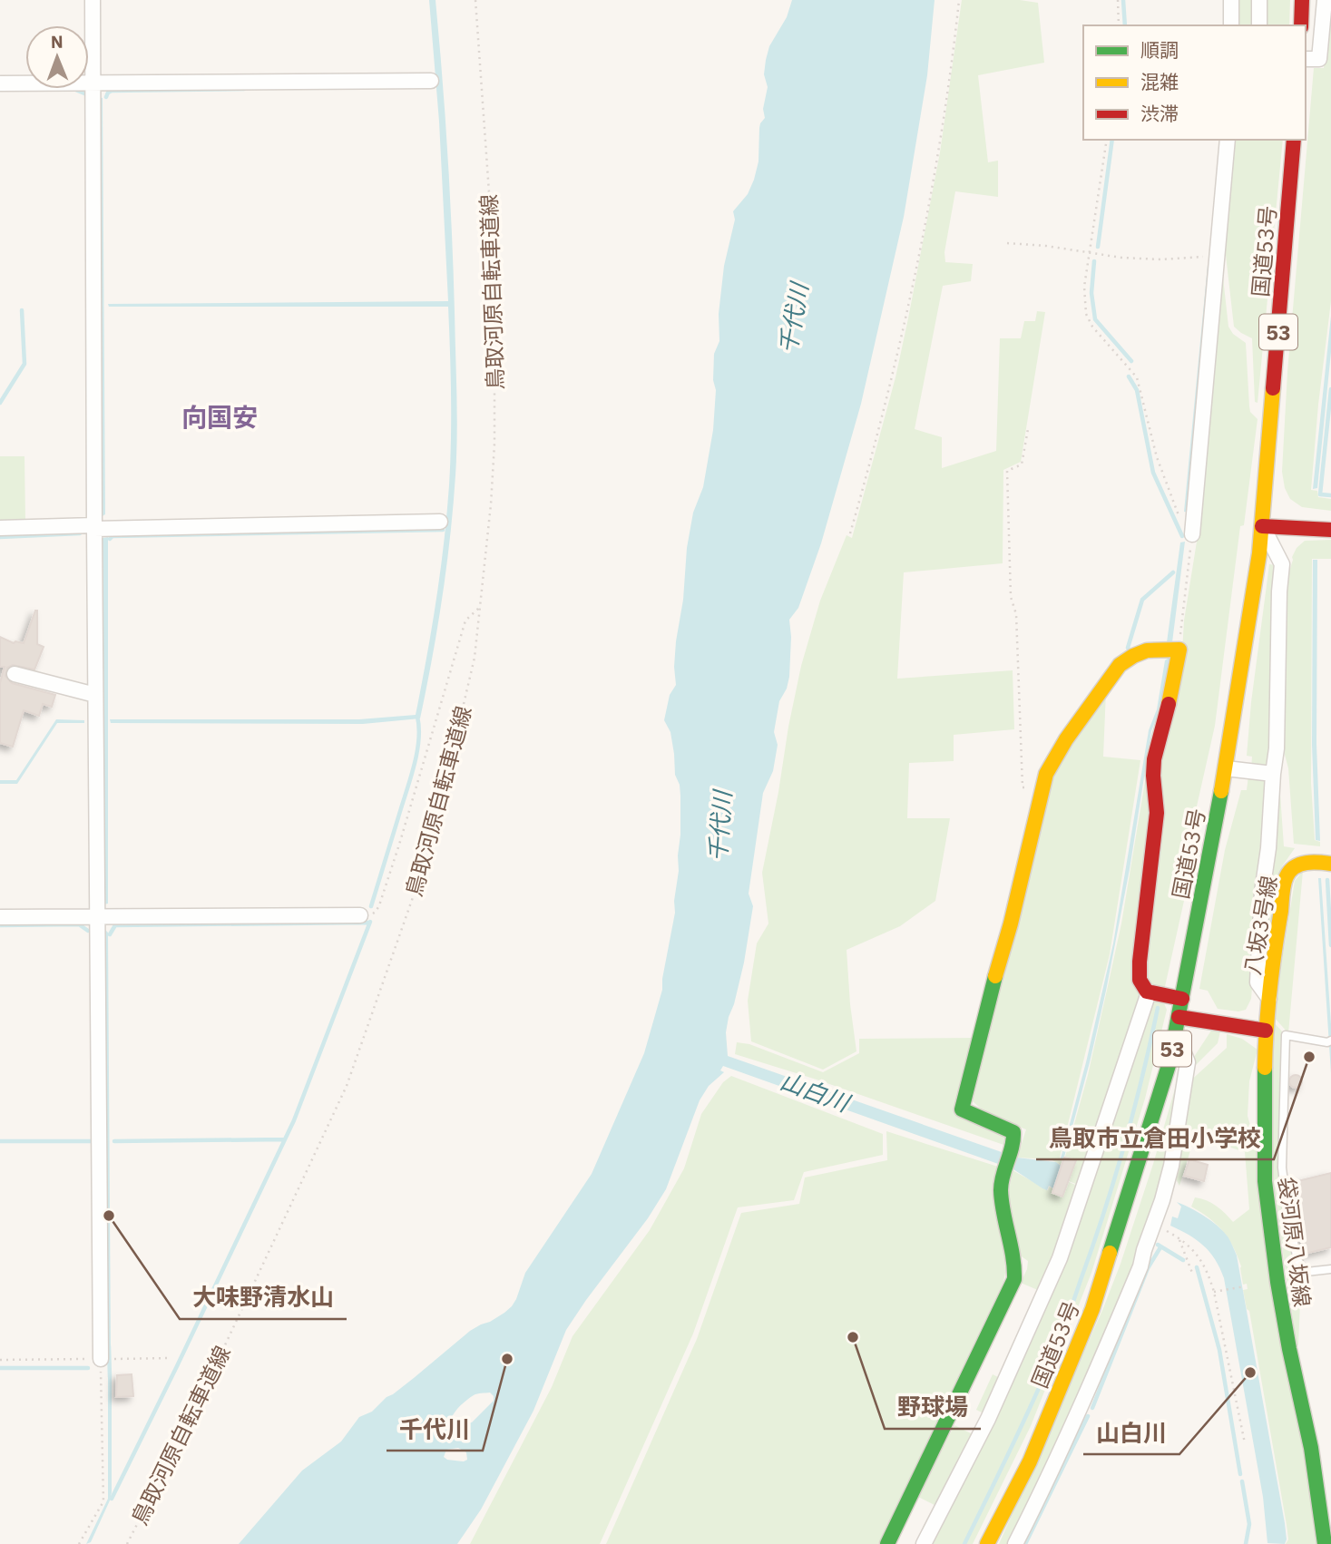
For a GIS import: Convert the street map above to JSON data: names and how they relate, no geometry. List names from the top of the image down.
{
  "streets": {
    "main road": [
      "国道53号",
      "53",
      "八坂3号線",
      "袋河原八坂線"
    ],
    "path": ["鳥取河原自転車道線"]
  },
  "crossings": [
    ["八坂3号線", "袋河原八坂線"]
  ],
  "districts": ["向国安"],
  "water": ["千代川", "山白川"],
  "places": [
    "鳥取市立倉田小学校",
    "大味野清水山",
    "野球場",
    "千代川",
    "山白川"
  ],
  "legend": ["順調", "混雑", "渋滞"],
  "north": "top"
}
